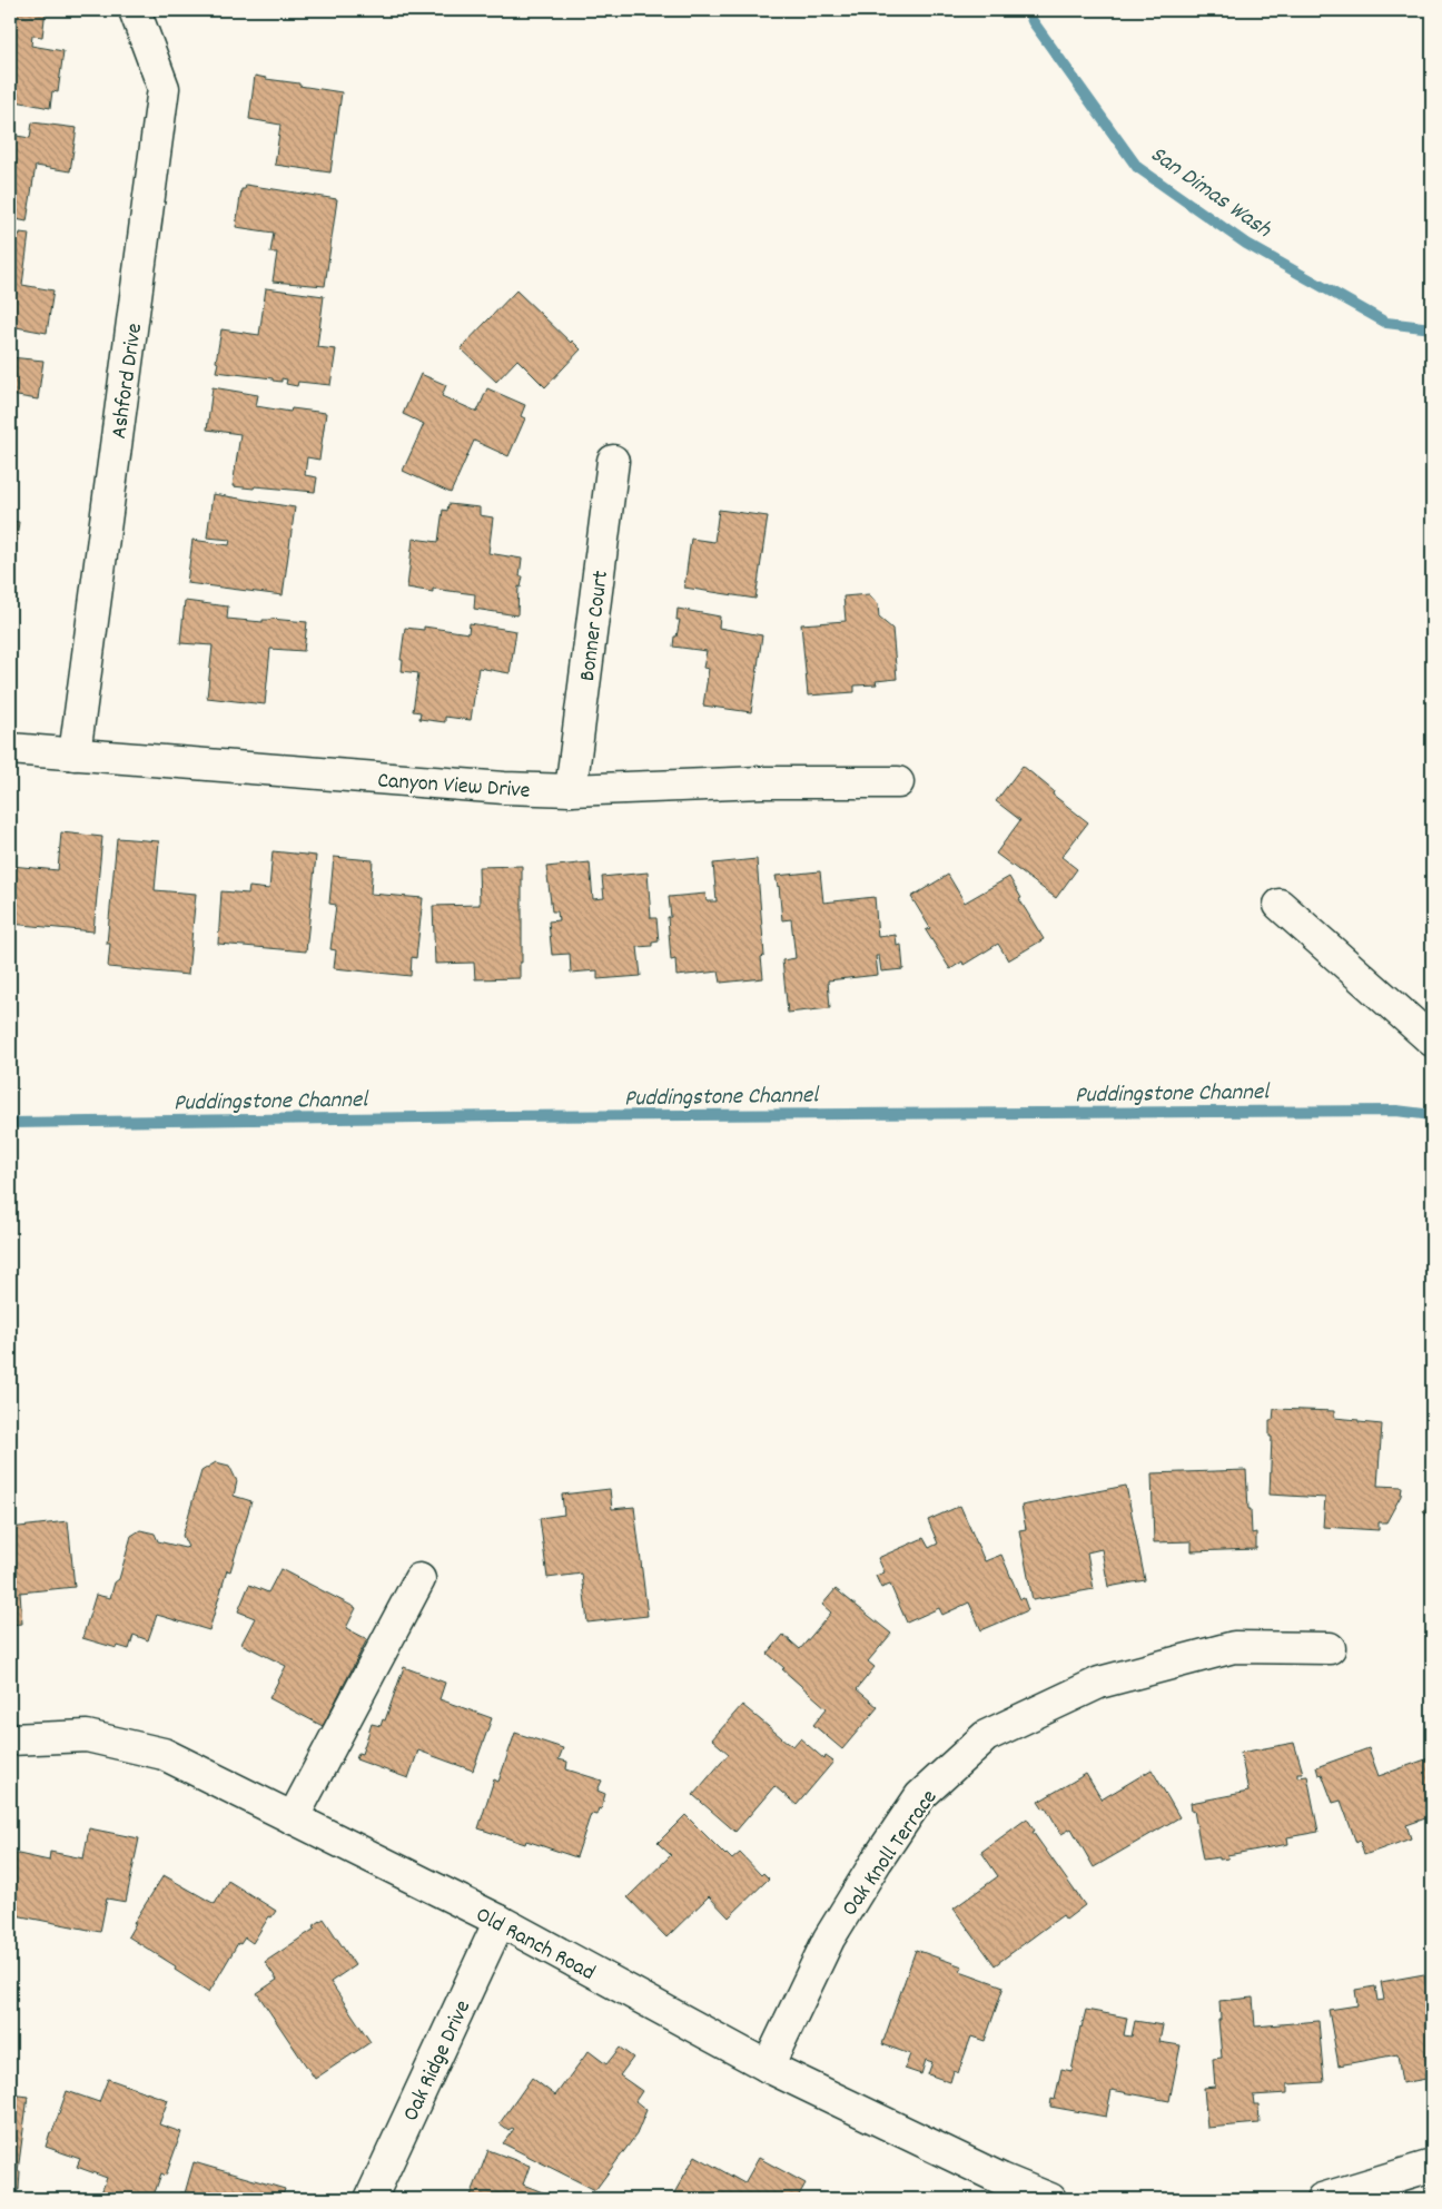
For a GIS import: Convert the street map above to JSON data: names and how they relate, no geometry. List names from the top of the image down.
{
  "streets": {
    "street": [
      "Ashford Drive",
      "Bonner Court",
      "Canyon View Drive",
      "Oak Knoll Terrace",
      "Old Ranch Road",
      "Oak Ridge Drive"
    ]
  },
  "crossings": [
    ["Ashford Drive", "Canyon View Drive"],
    ["Bonner Court", "Canyon View Drive"],
    ["Oak Knoll Terrace", "Old Ranch Road"],
    ["Old Ranch Road", "Oak Ridge Drive"]
  ],
  "water": ["San Dimas Wash", "Puddingstone Channel"]
}
